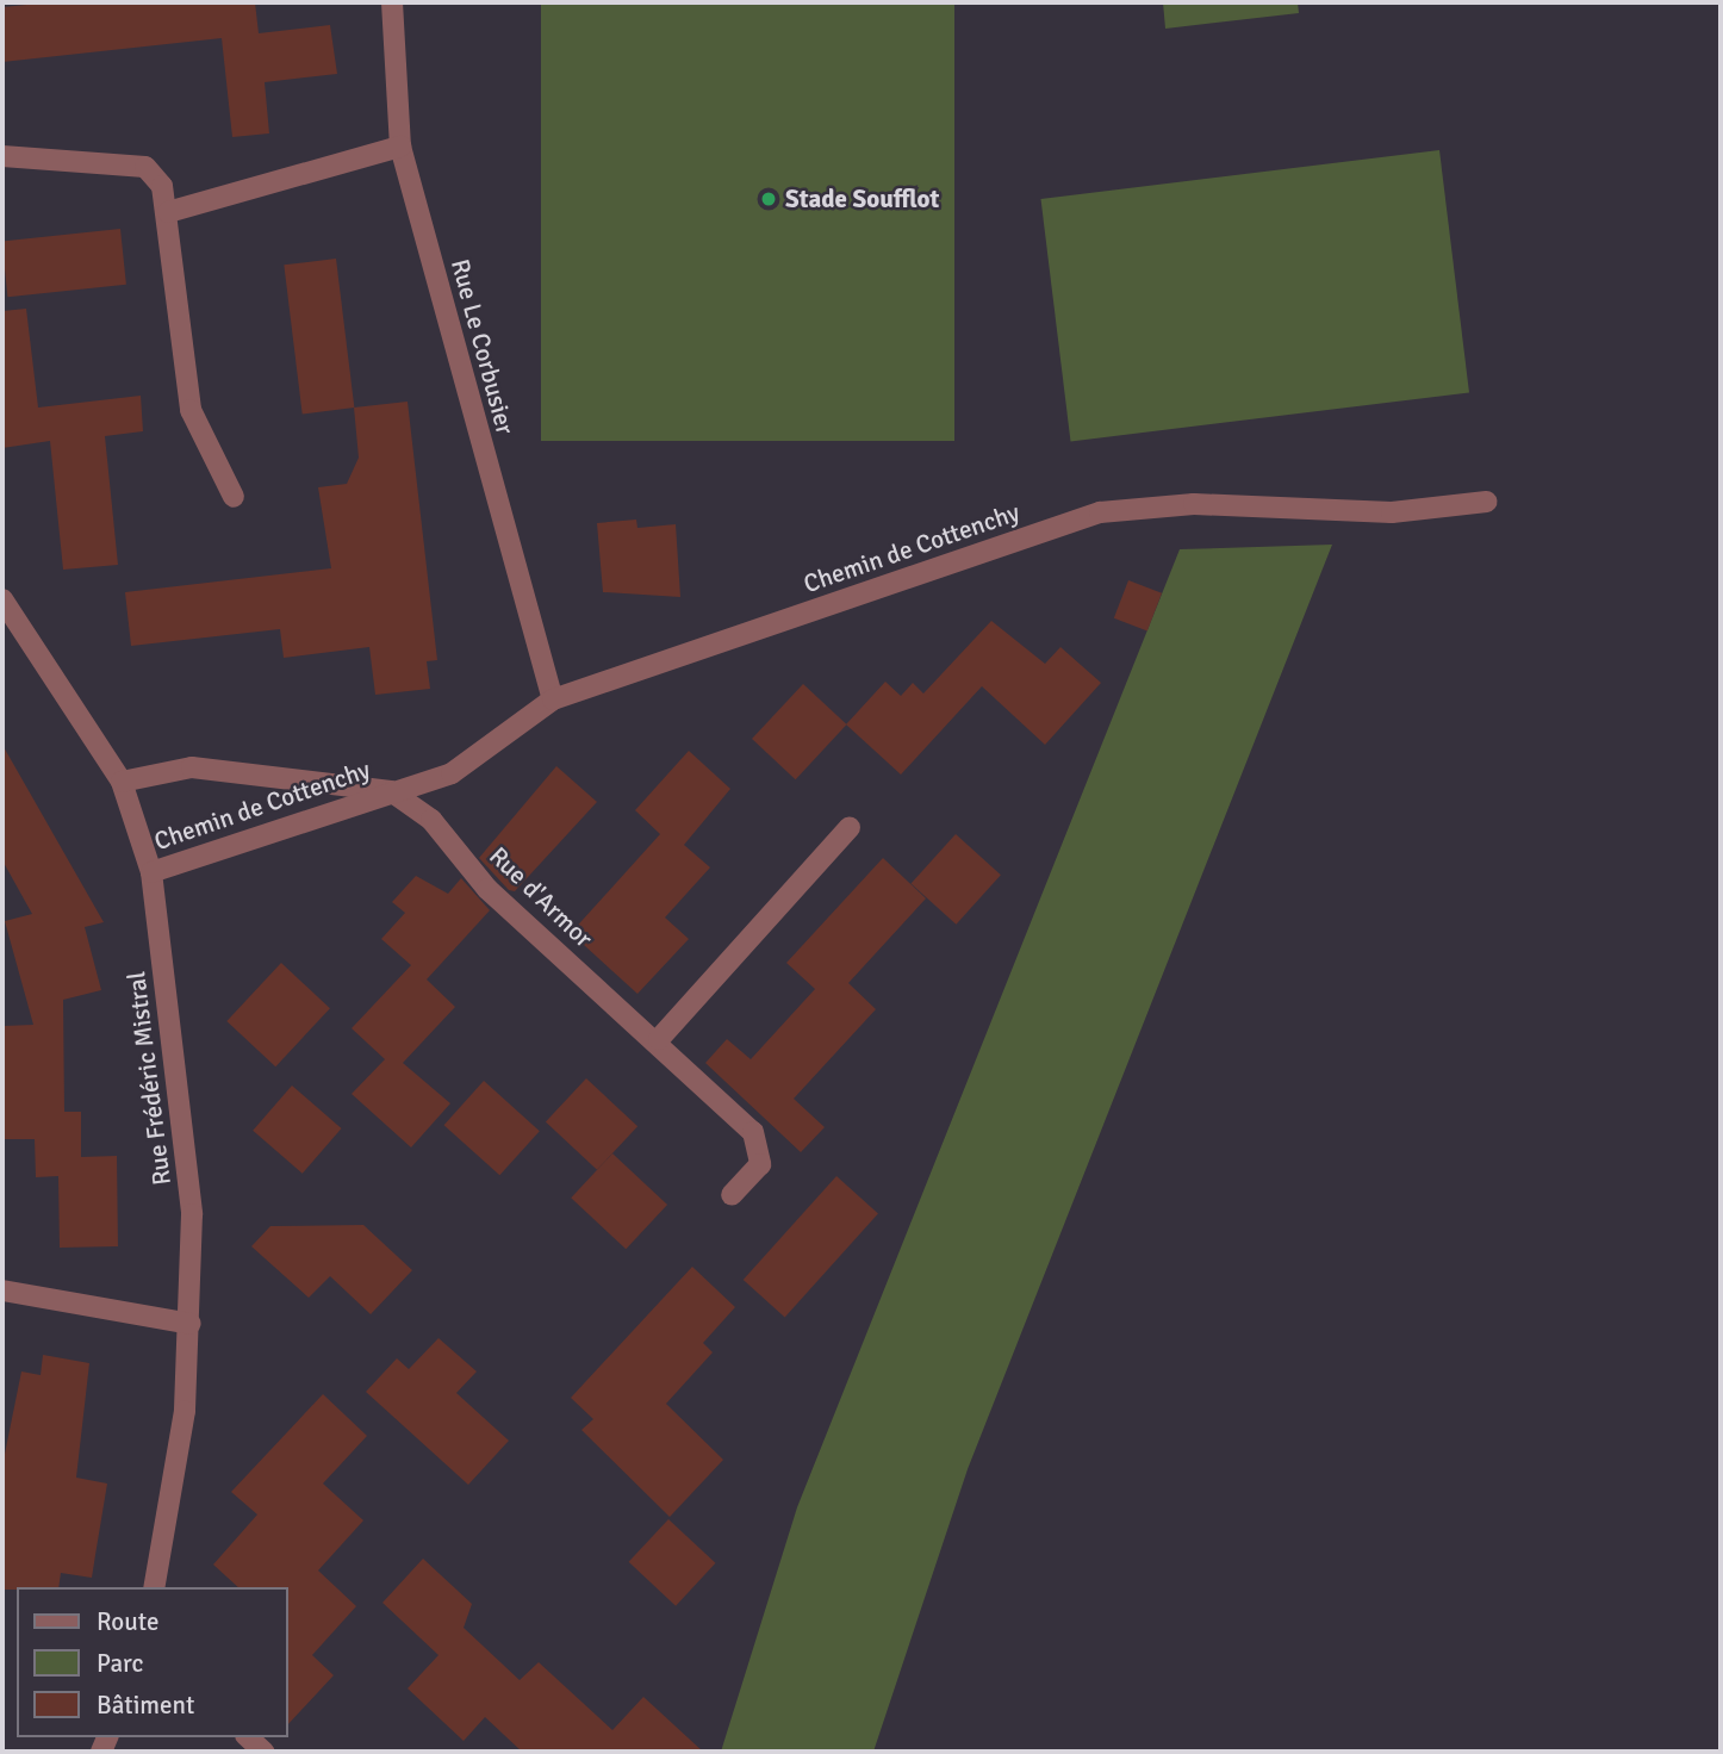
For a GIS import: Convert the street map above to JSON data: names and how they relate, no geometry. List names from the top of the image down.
{
  "streets": {
    "street": [
      "Rue Le Corbusier",
      "Chemin de Cottenchy",
      "Rue d'Armor",
      "Rue Frédéric Mistral"
    ]
  },
  "crossings": [
    ["Rue Le Corbusier", "Chemin de Cottenchy"],
    ["Chemin de Cottenchy", "Rue d'Armor"],
    ["Chemin de Cottenchy", "Rue Frédéric Mistral"]
  ],
  "places": ["Stade Soufflot"],
  "legend": ["Route", "Parc", "Bâtiment"]
}
